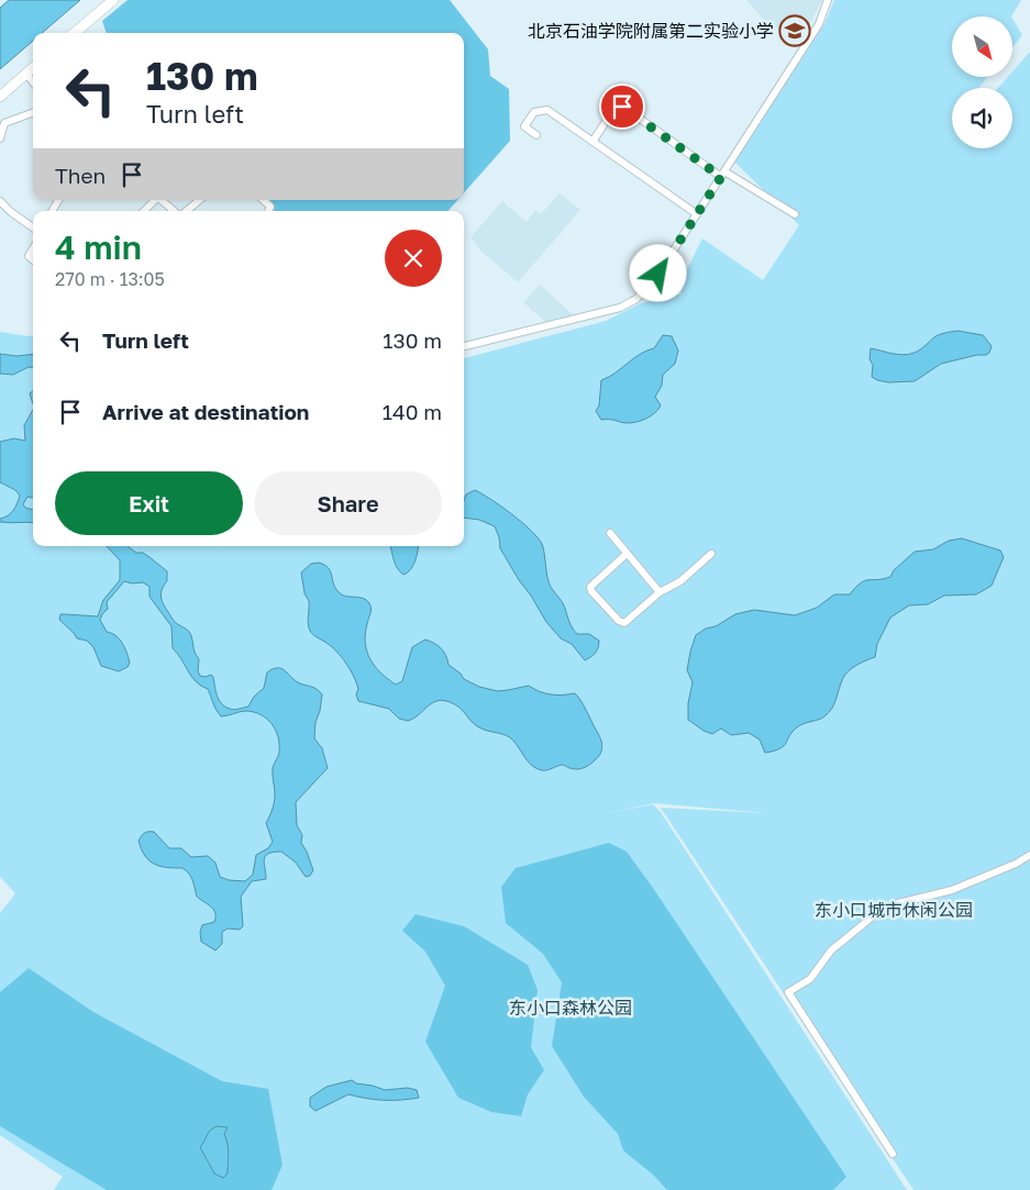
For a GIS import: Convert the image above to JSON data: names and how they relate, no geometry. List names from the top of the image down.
{
  "parks": ["东小口城市休闲公园", "东小口森林公园"],
  "places": {
    "school or university": ["北京石油学院附属第二实验小学"]
  },
  "north": "bottom right",
  "page": {
    "turn": ["130 m", "Turn left"],
    "then": "Then",
    "heading": ["4 min", "270 m · 13:05"],
    "list": [
      {
        "name": "Turn left",
        "value": "130 m"
      },
      {
        "name": "Arrive at destination",
        "value": "140 m"
      }
    ],
    "buttons": ["Exit", "Share"]
  }
}
